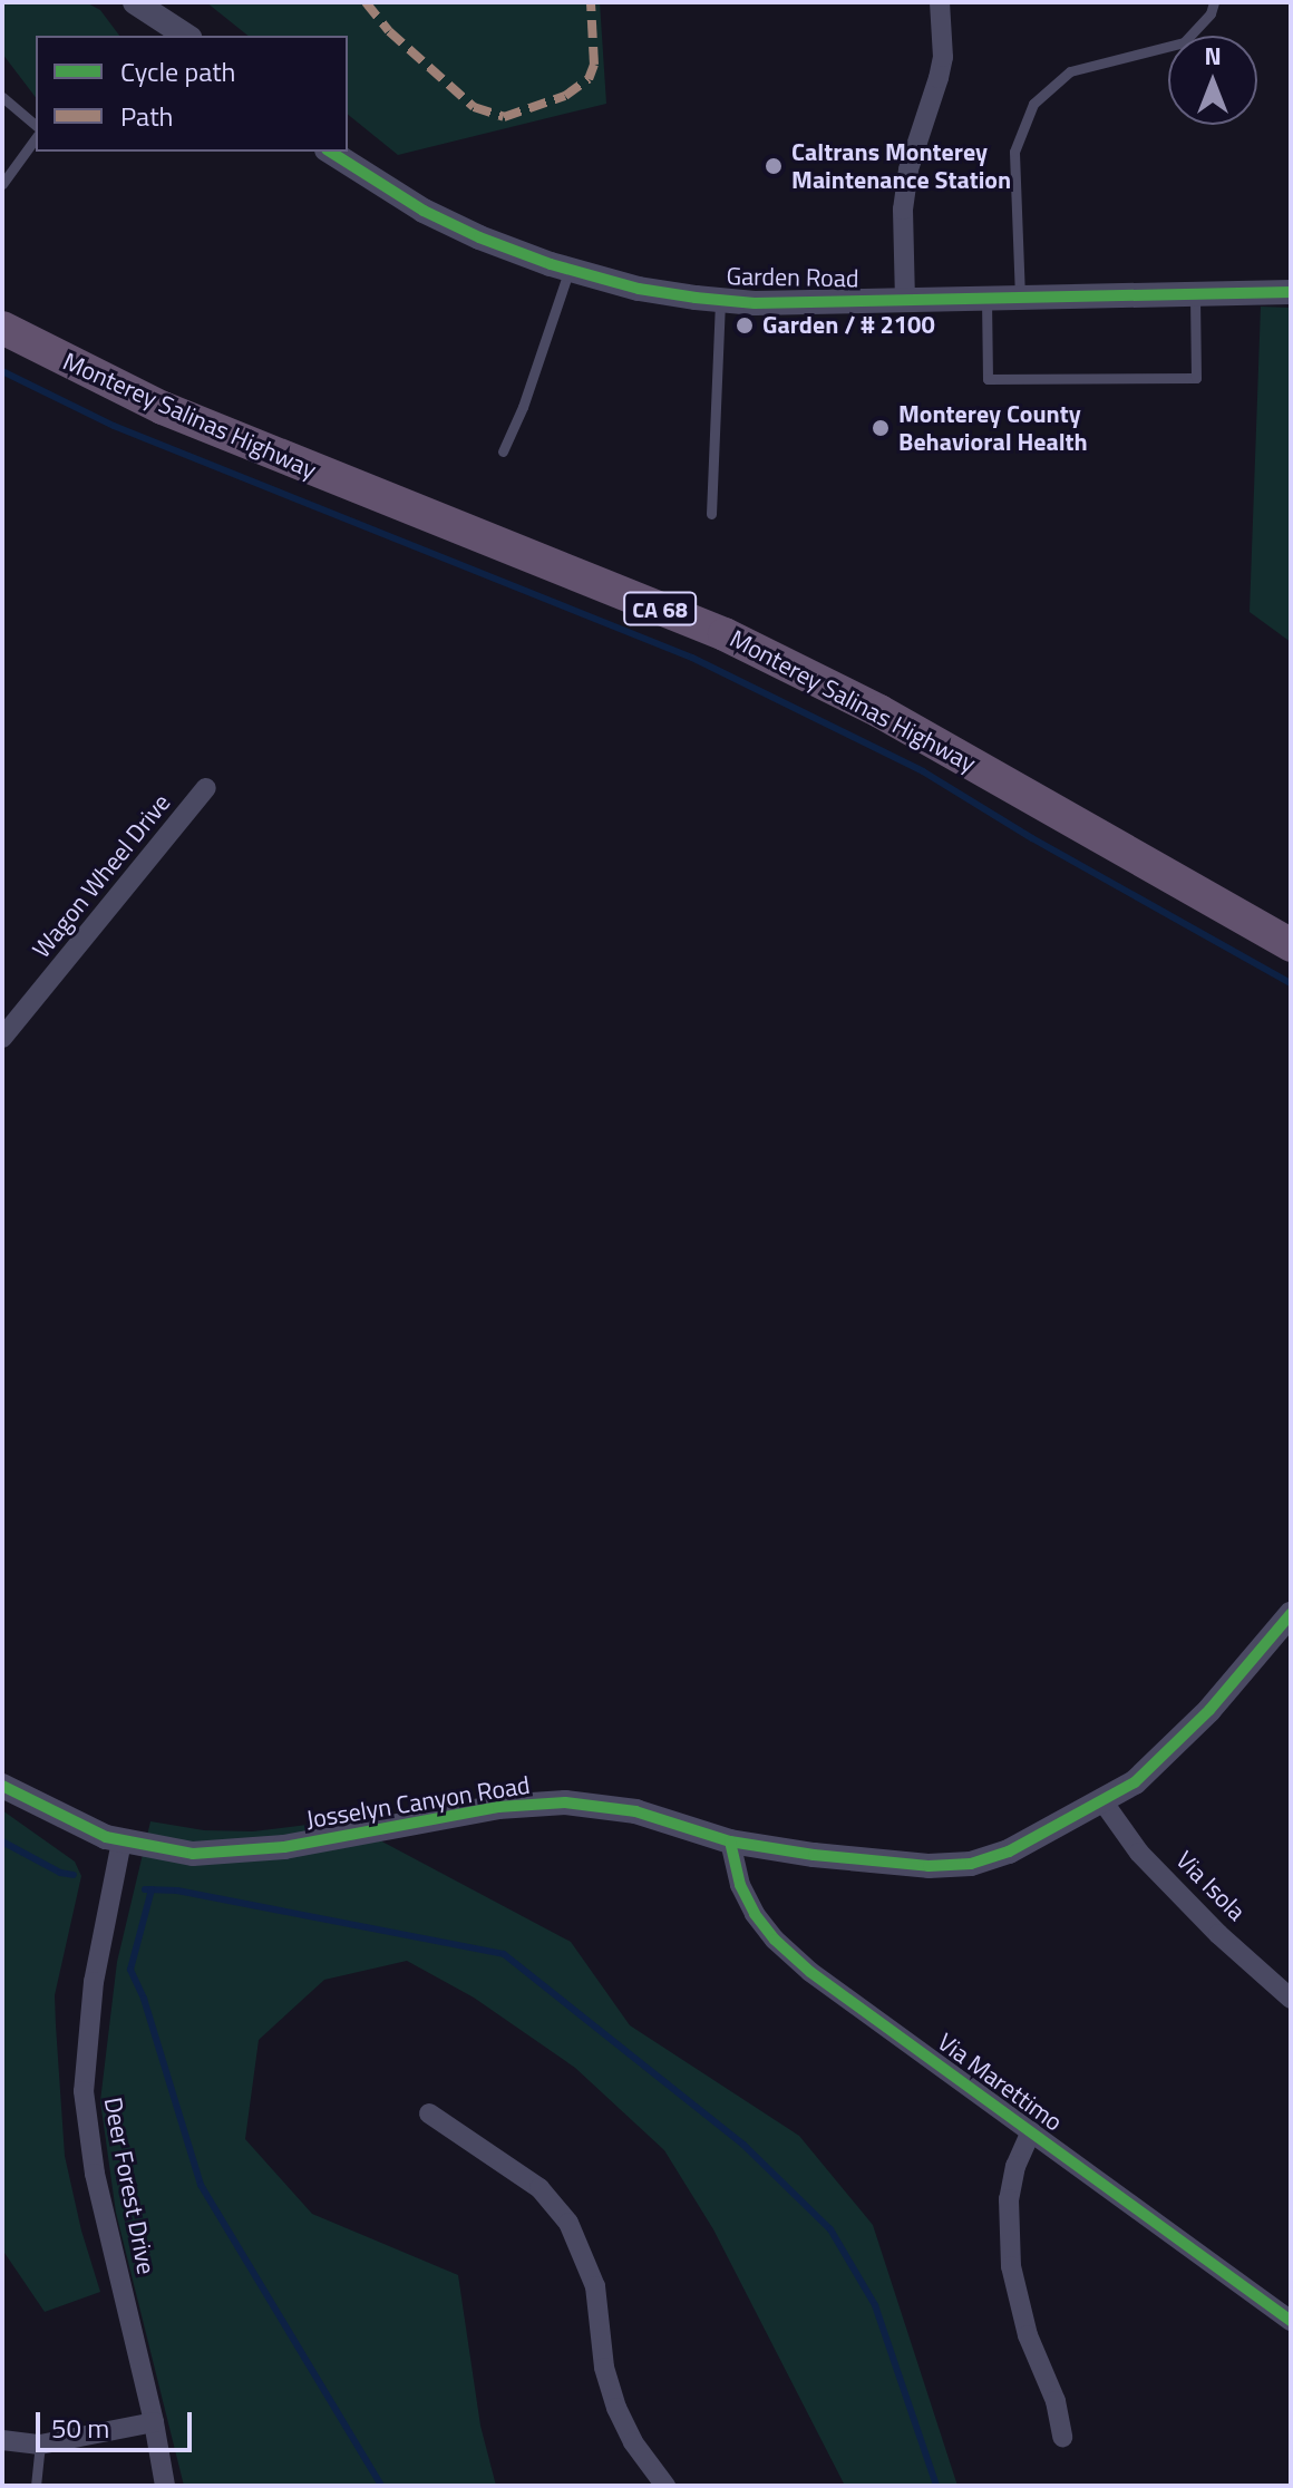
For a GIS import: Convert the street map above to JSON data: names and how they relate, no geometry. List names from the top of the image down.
{
  "streets": {
    "highway": ["Monterey Salinas Highway", "CA 68"],
    "street": [
      "Garden Road",
      "Wagon Wheel Drive",
      "Josselyn Canyon Road",
      "Via Isola",
      "Via Marettimo",
      "Deer Forest Drive"
    ]
  },
  "crossings": [
    ["Josselyn Canyon Road", "Via Isola"],
    ["Josselyn Canyon Road", "Via Marettimo"],
    ["Josselyn Canyon Road", "Deer Forest Drive"]
  ],
  "places": ["Caltrans Monterey Maintenance Station", "Garden / # 2100", "Monterey County Behavioral Health"],
  "legend": ["Cycle path", "Path"],
  "scale_bar": "50 m",
  "north": "top"
}
